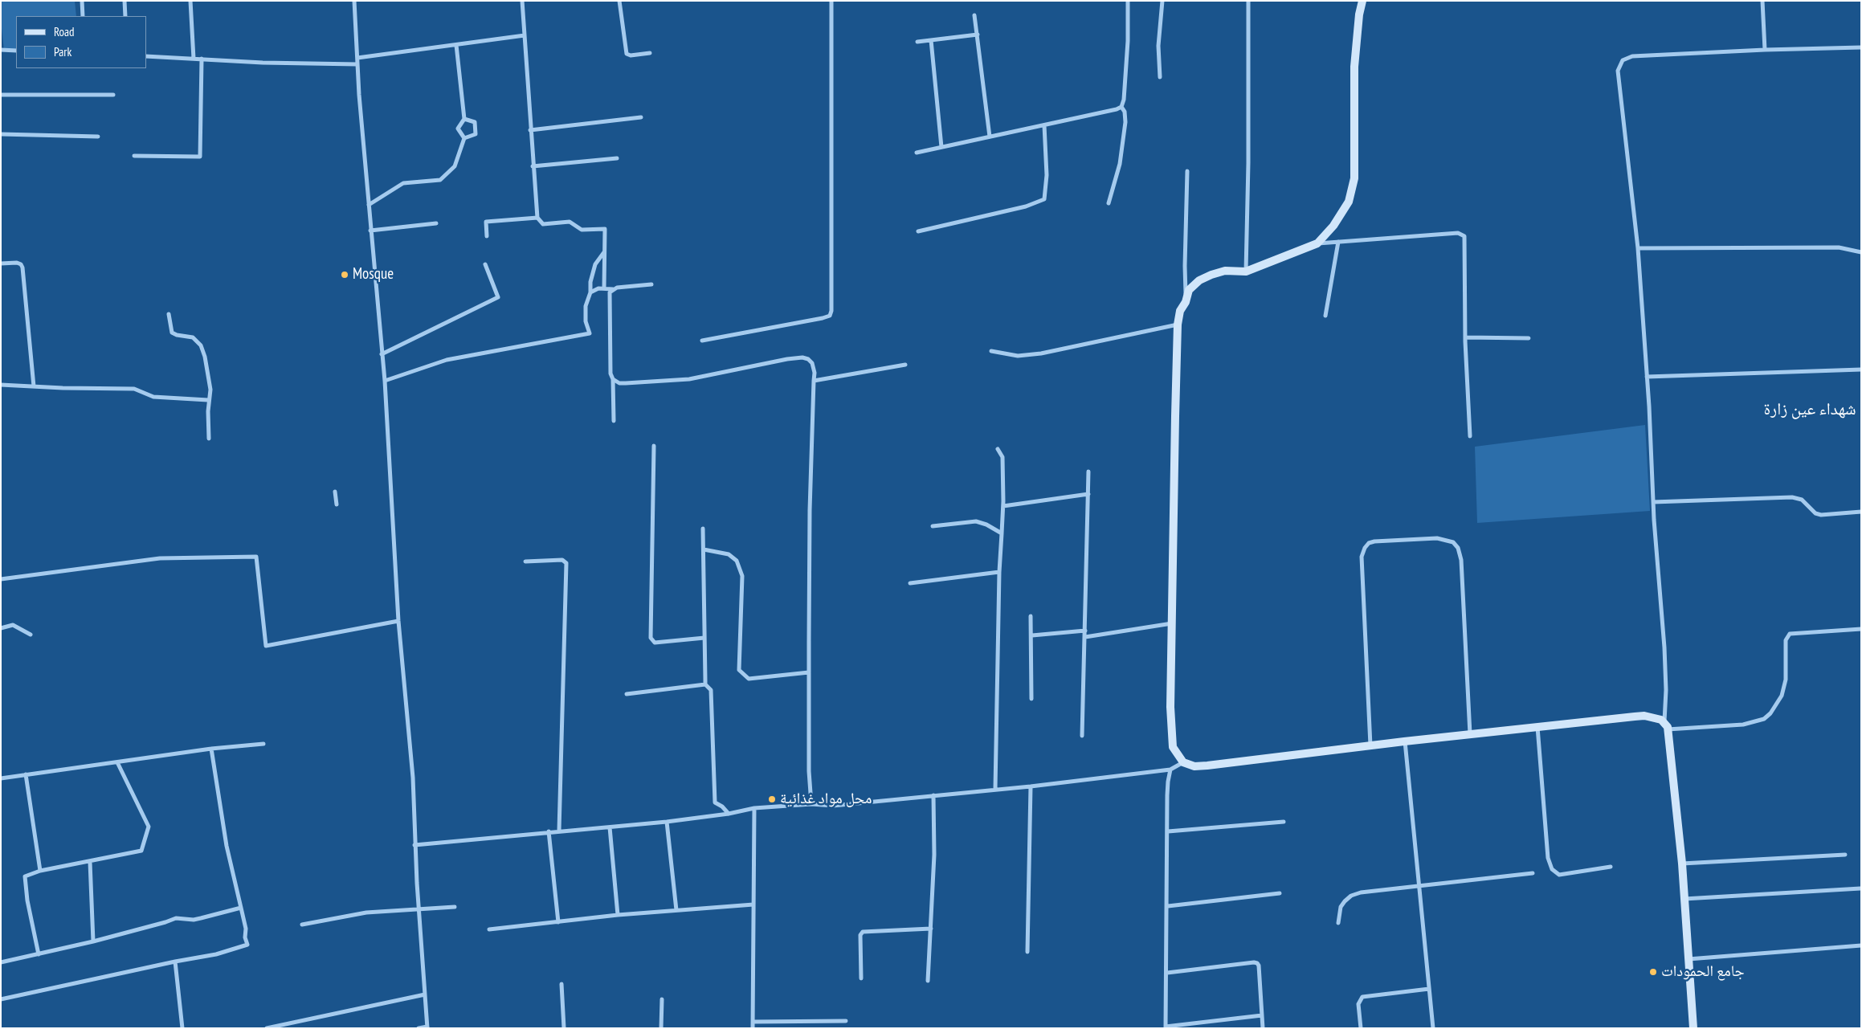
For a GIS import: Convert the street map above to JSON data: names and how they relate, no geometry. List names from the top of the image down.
{
  "districts": ["شهداء عين زارة"],
  "places": ["Mosque", "محل مواد غذائية", "جامع الحمودات"],
  "legend": ["Road", "Park"]
}
